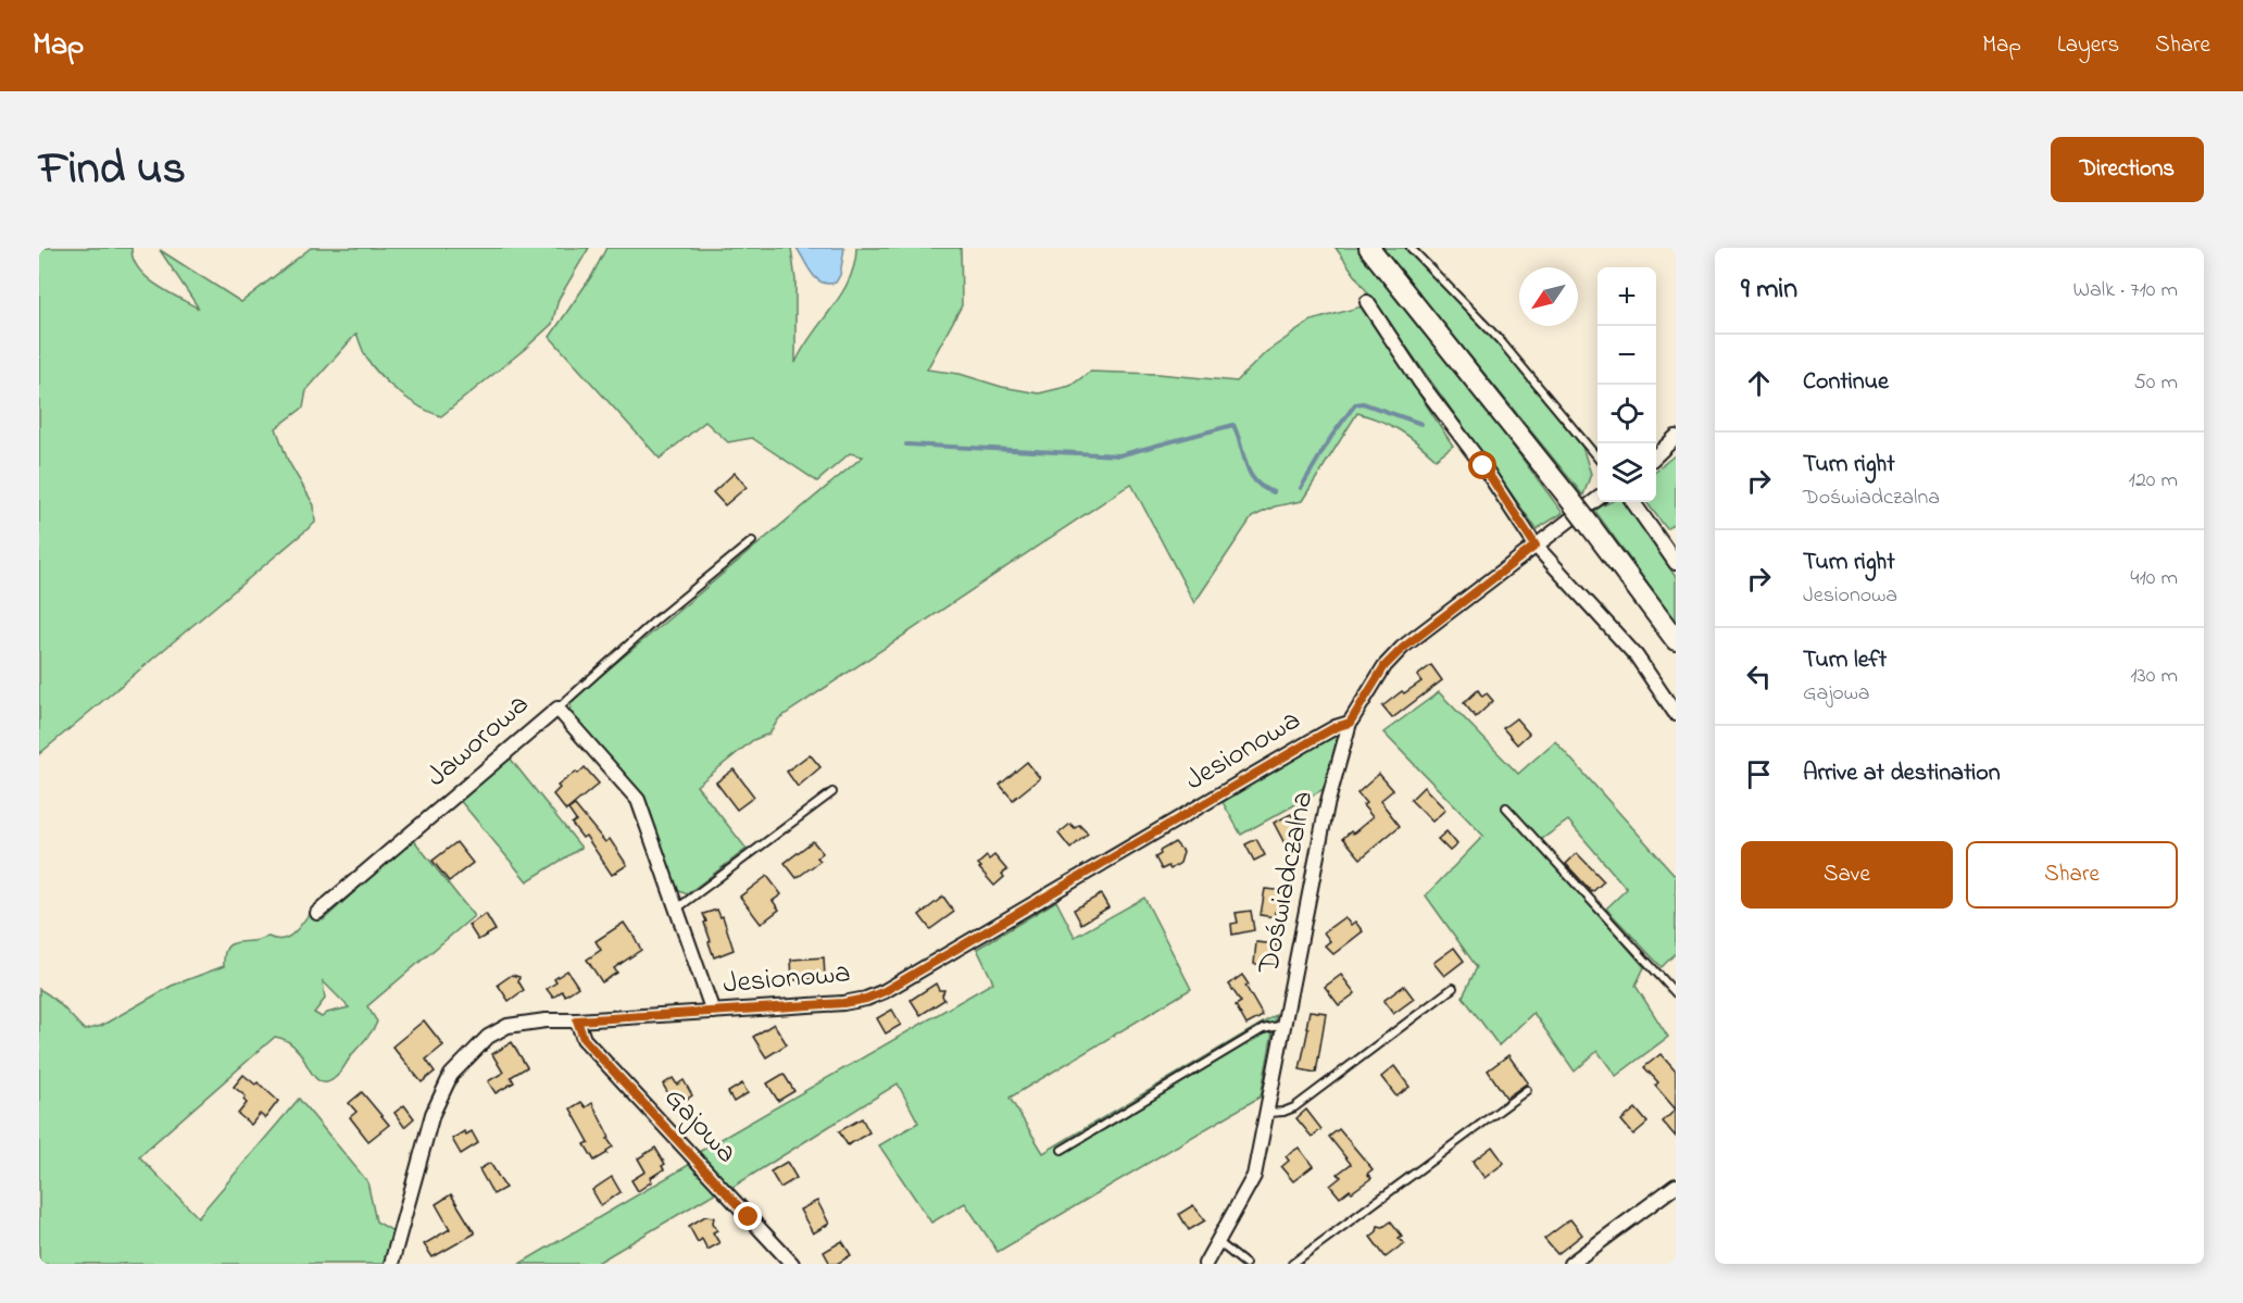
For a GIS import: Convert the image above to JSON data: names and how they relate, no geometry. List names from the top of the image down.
{
  "streets": {
    "street": [
      "Jaworowa",
      "Jesionowa",
      "Doświadczalna",
      "Gajowa"
    ]
  },
  "crossings": [
    ["Jaworowa", "Jesionowa"],
    ["Jesionowa", "Doświadczalna"],
    ["Jesionowa", "Gajowa"]
  ],
  "north": "bottom left",
  "page": {
    "header": "Map",
    "nav": ["Map", "Layers", "Share"],
    "title": "Find us",
    "buttons": [
      "Directions",
      ["Save", "Share"]
    ],
    "heading": ["9 min", "Walk · 710 m"],
    "map_buttons": ["+", "−"],
    "list": [
      ["Continue", "50 m"],
      ["Turn right", "Doświadczalna", "120 m"],
      ["Turn right", "Jesionowa", "410 m"],
      ["Turn left", "Gajowa", "130 m"],
      "Arrive at destination"
    ]
  }
}
